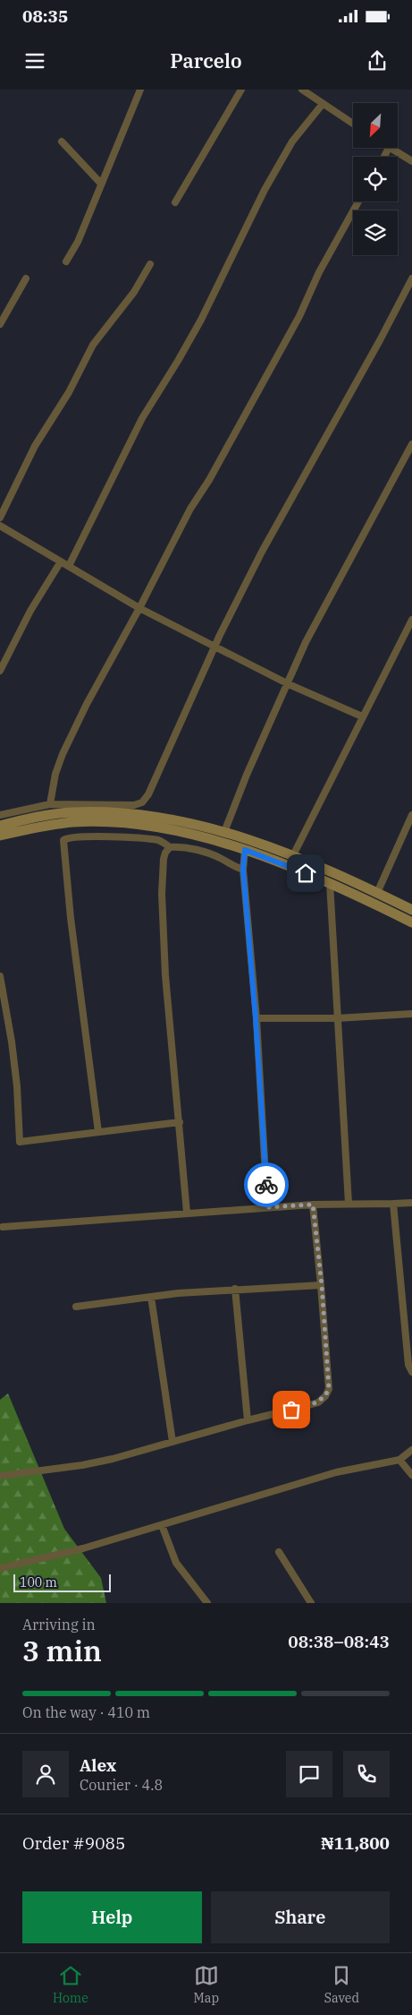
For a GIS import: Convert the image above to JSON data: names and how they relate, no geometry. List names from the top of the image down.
{
  "scale_bar": "100 m",
  "north": "bottom left",
  "page": {
    "status": "08:35",
    "header": "Parcelo",
    "scale": "100 m",
    "heading": ["3 min", "Arriving in", "08:38–08:43"],
    "panel": [
      "Alex",
      "Courier · 4.8",
      "Order #9085",
      "₦11,800"
    ],
    "bar": "On the way · 410 m",
    "buttons": ["Help", "Share"],
    "tabs": ["Home", "Map", "Saved"]
  }
}
